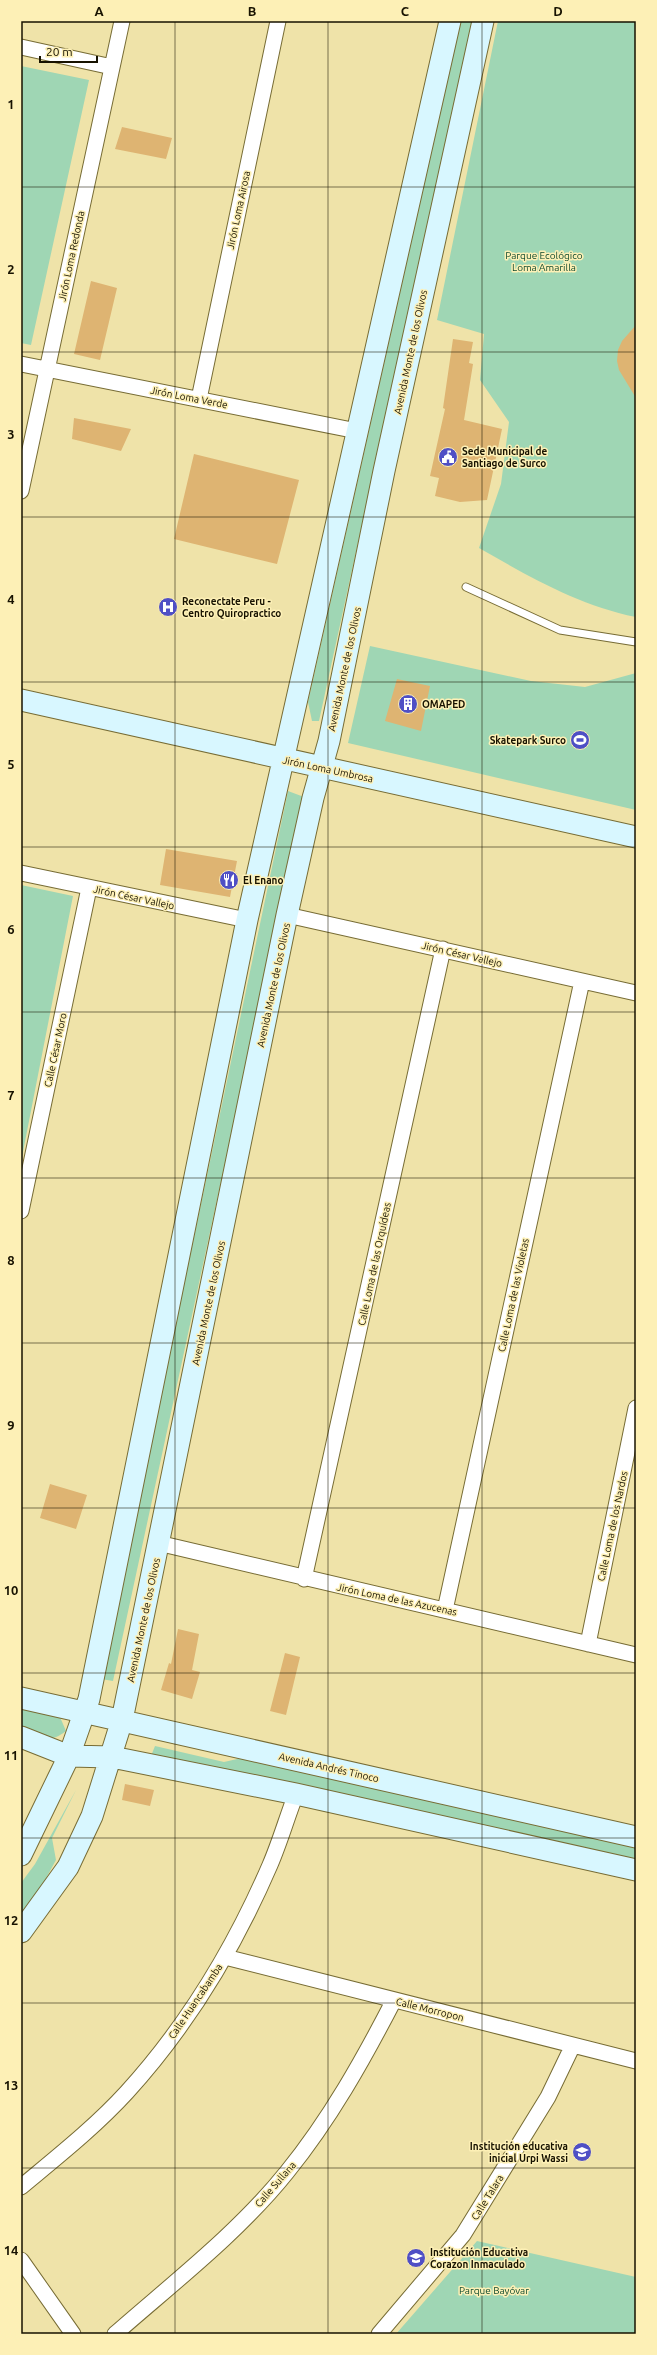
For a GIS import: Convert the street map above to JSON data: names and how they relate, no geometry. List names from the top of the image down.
{
  "streets": {
    "street": [
      "Jirón Loma Airosa",
      "Jirón Loma Redonda",
      "Avenida Monte de los Olivos",
      "Jirón Loma Verde",
      "Jirón Loma Umbrosa",
      "Jirón César Vallejo",
      "Calle César Moro",
      "Calle Loma de las Orquídeas",
      "Calle Loma de las Violetas",
      "Calle Loma de los Nardos",
      "Jirón Loma de las Azucenas",
      "Avenida Andrés Tinoco",
      "Calle Huancabamba",
      "Calle Morropon",
      "Calle Sullana",
      "Calle Talara"
    ]
  },
  "crossings": [
    ["Jirón Loma Airosa", "Jirón Loma Verde"],
    ["Jirón Loma Redonda", "Jirón Loma Verde"],
    ["Avenida Monte de los Olivos", "Jirón Loma Umbrosa"],
    ["Avenida Monte de los Olivos", "Jirón César Vallejo"],
    ["Avenida Monte de los Olivos", "Jirón Loma de las Azucenas"],
    ["Avenida Monte de los Olivos", "Avenida Andrés Tinoco"],
    ["Jirón César Vallejo", "Calle César Moro"],
    ["Jirón César Vallejo", "Calle Loma de las Orquídeas"],
    ["Jirón César Vallejo", "Calle Loma de las Violetas"],
    ["Calle Loma de las Orquídeas", "Jirón Loma de las Azucenas"],
    ["Calle Loma de las Violetas", "Jirón Loma de las Azucenas"],
    ["Calle Loma de los Nardos", "Jirón Loma de las Azucenas"],
    ["Calle Huancabamba", "Calle Morropon"],
    ["Calle Morropon", "Calle Sullana"],
    ["Calle Morropon", "Calle Talara"]
  ],
  "parks": ["Parque Ecológico Loma Amarilla", "Parque Bayóvar"],
  "places": {
    "public building": ["Sede Municipal de Santiago de Surco"],
    "hospital": ["Reconectate Peru - Centro Quiropractico"],
    "building": ["OMAPED"],
    "sports": ["Skatepark Surco"],
    "restaurant": ["El Enano"],
    "school or university": ["Institución educativa inicial Urpi Wassi", "Institución Educativa Corazon Inmaculado"]
  },
  "scale_bar": "20 m",
  "grid": {
    "columns": [
      "A",
      "B",
      "C",
      "D"
    ],
    "rows": [
      "1",
      "2",
      "3",
      "4",
      "5",
      "6",
      "7",
      "8",
      "9",
      "10",
      "11",
      "12",
      "13",
      "14"
    ]
  }
}
